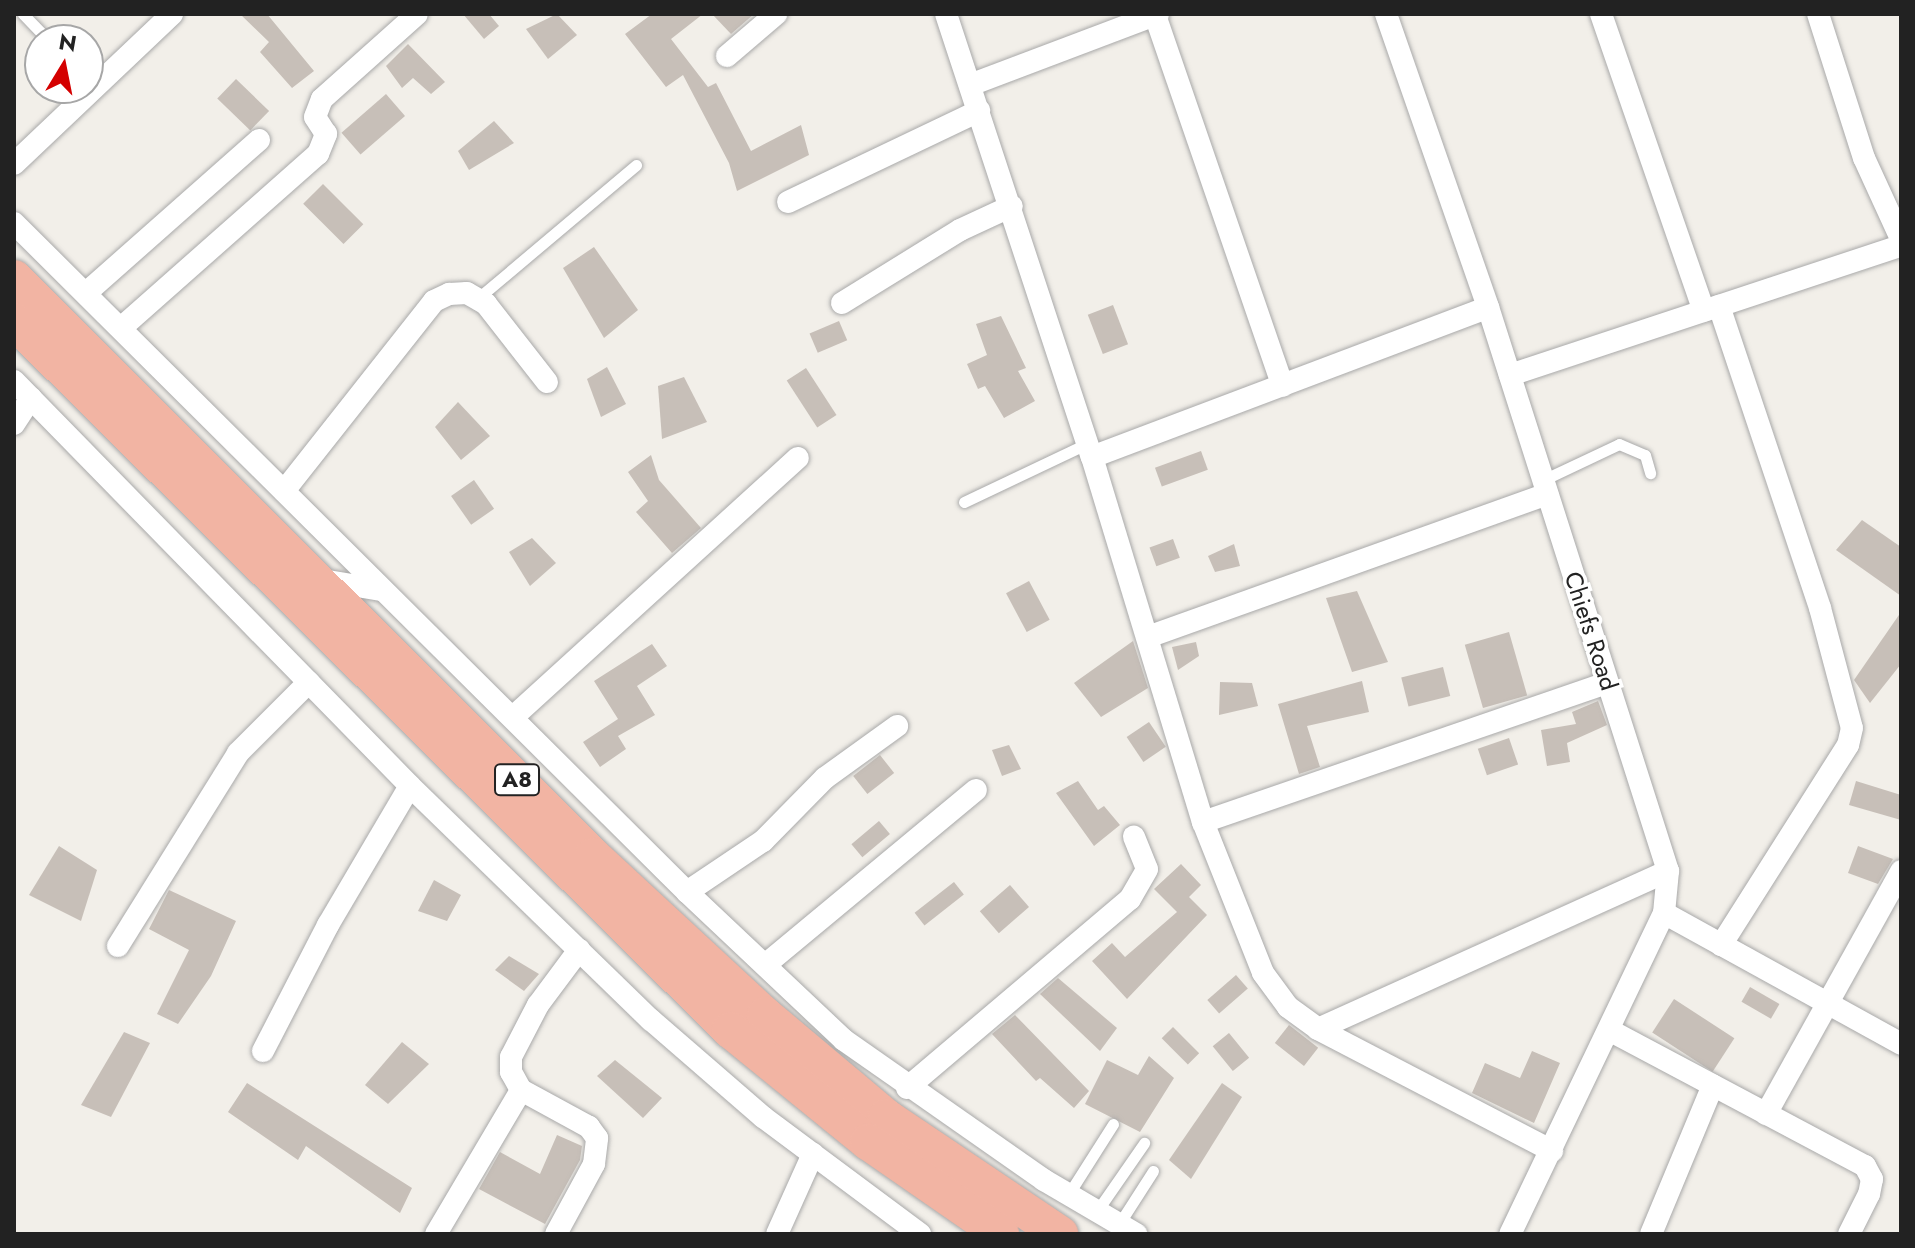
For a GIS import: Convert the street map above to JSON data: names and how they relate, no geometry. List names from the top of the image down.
{
  "streets": {
    "highway": ["A8"],
    "street": ["Chiefs Road"]
  },
  "north": "top"
}
